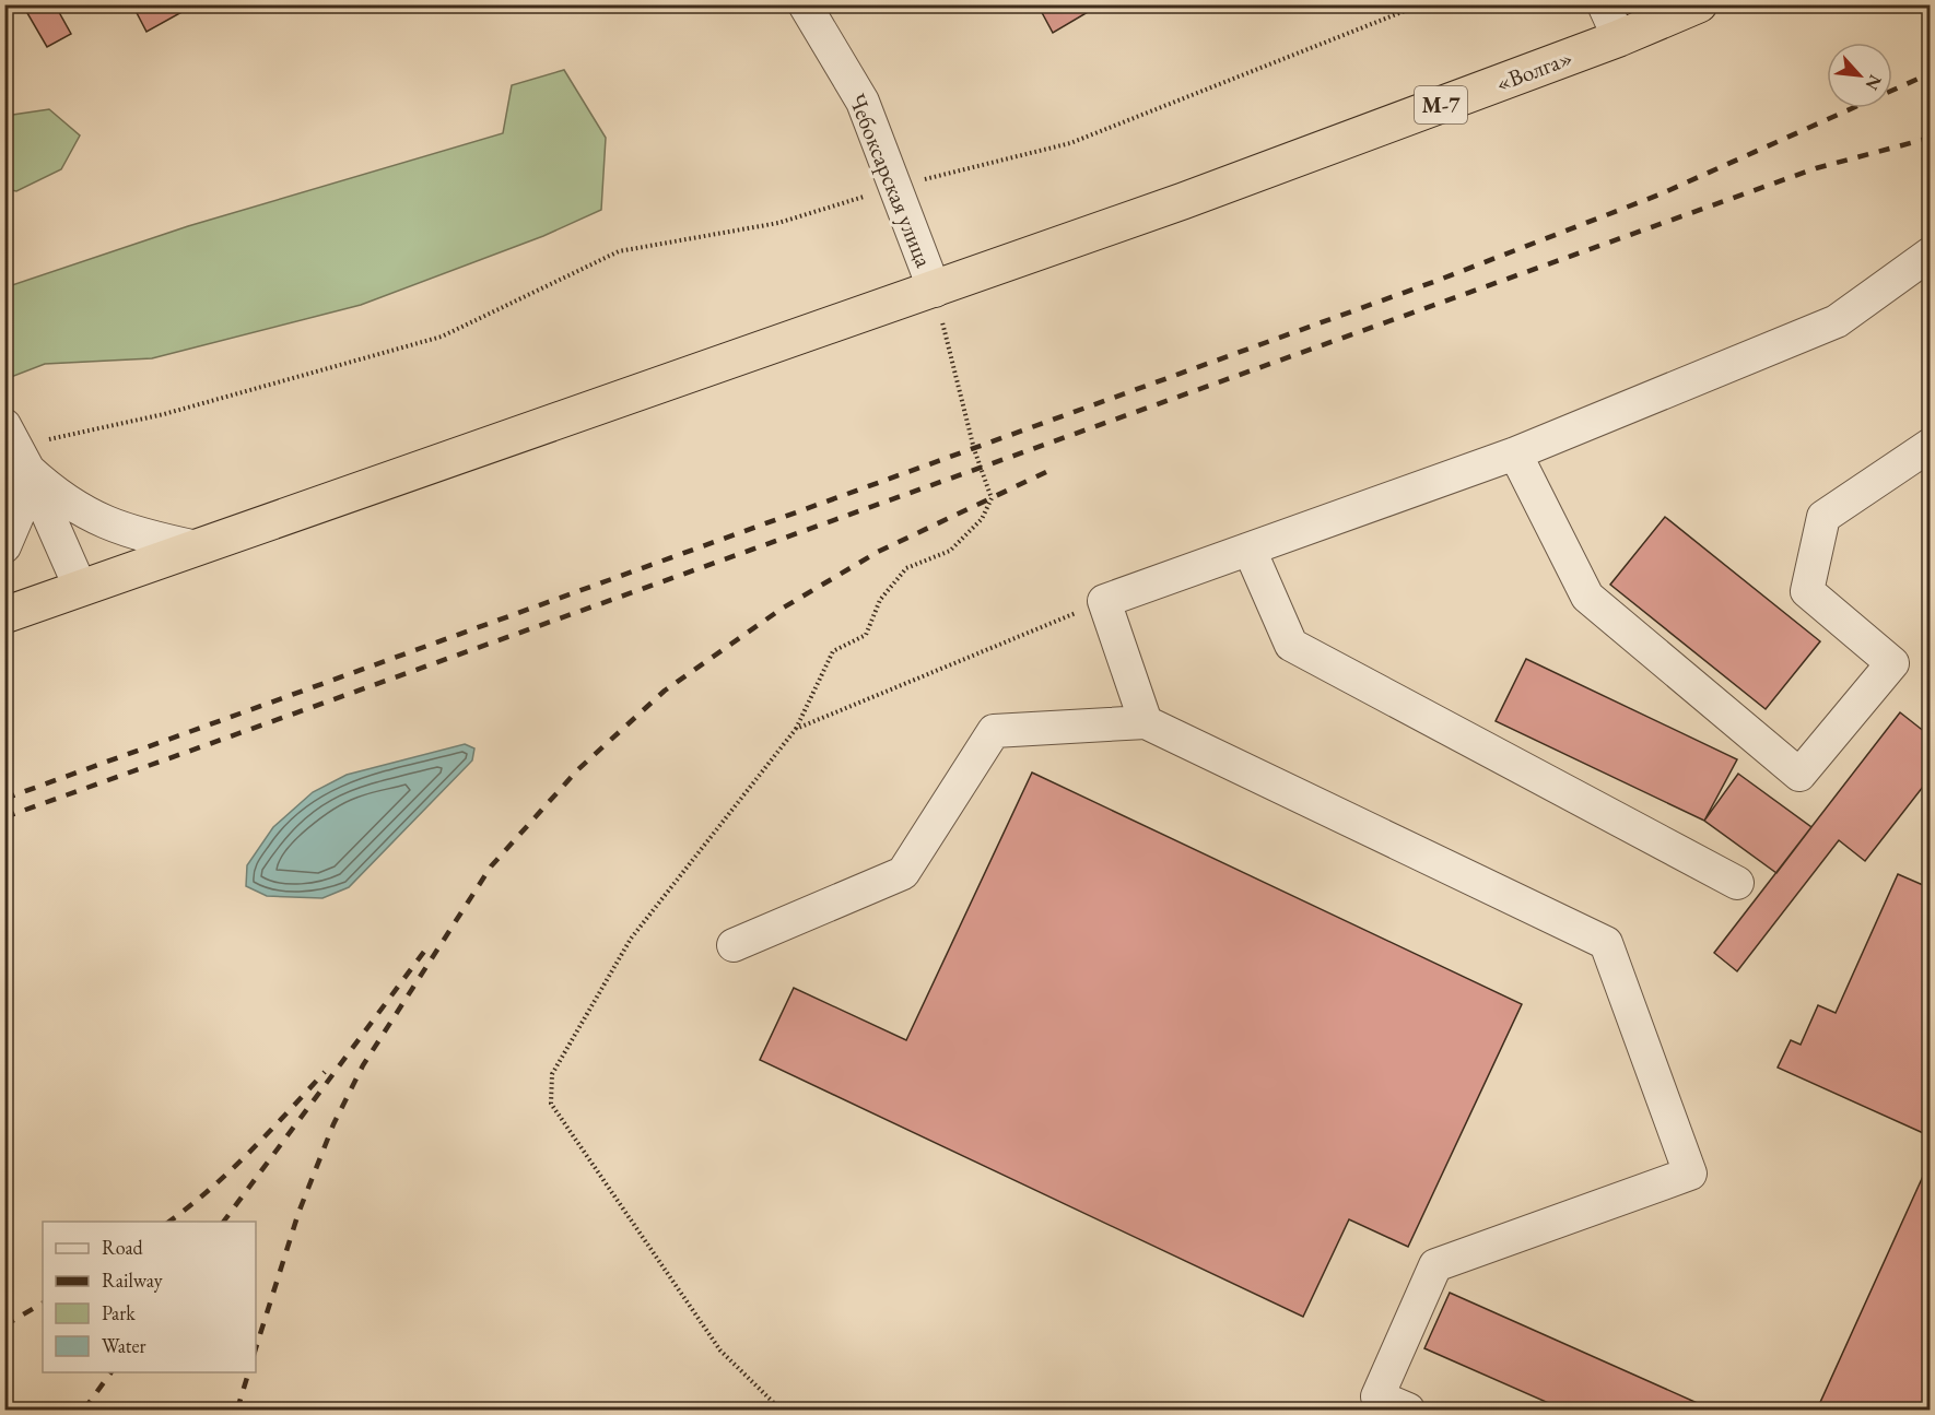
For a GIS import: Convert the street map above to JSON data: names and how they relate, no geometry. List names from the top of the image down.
{
  "streets": {
    "highway": ["«Волга»", "М-7"],
    "street": ["Чебоксарская улица"]
  },
  "crossings": [
    ["«Волга»", "Чебоксарская улица"]
  ],
  "legend": [
    "Road",
    "Railway",
    "Park",
    "Water"
  ],
  "north": "bottom right"
}
